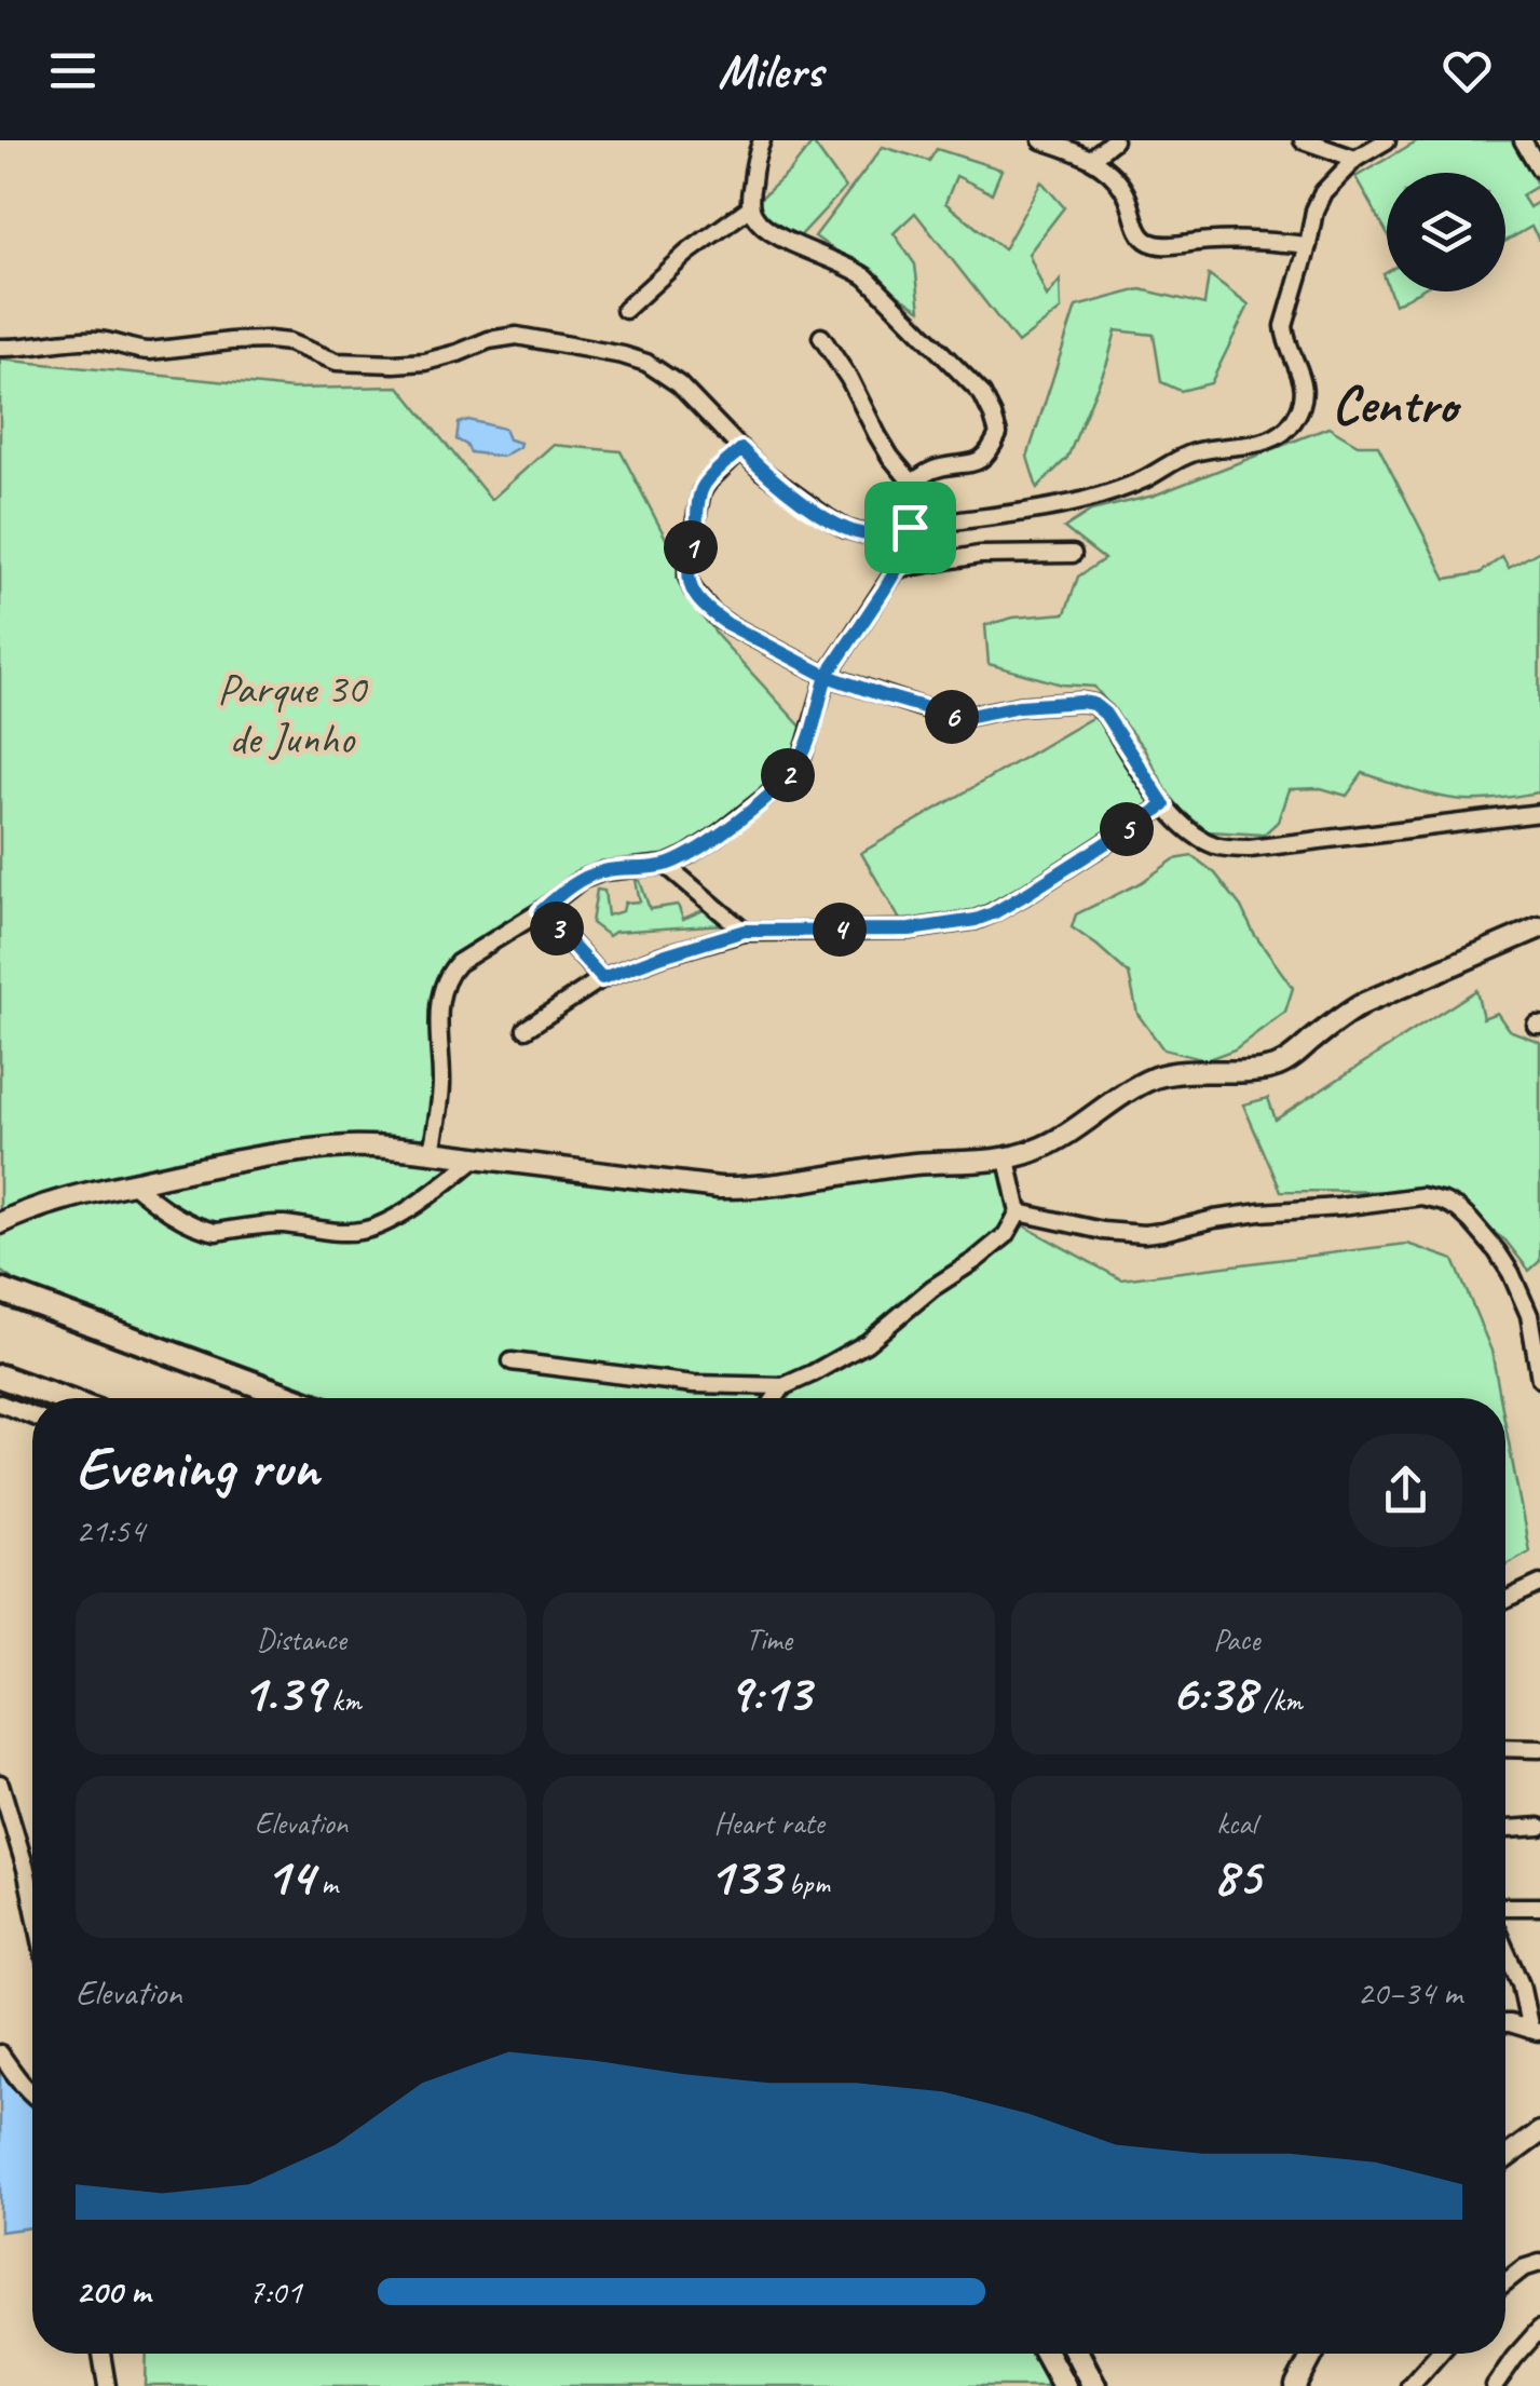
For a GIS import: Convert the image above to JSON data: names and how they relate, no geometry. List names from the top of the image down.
{
  "districts": ["Centro"],
  "parks": ["Parque 30 de Junho"],
  "page": {
    "header": "Milers",
    "pins": [
      "1",
      "6",
      "2",
      "5",
      "3",
      "4"
    ],
    "heading": ["Evening run", "21:54"],
    "stats": [
      ["Distance", "1.39 km"],
      ["Time", "9:13"],
      ["Pace", "6:38 /km"],
      ["Elevation", "14 m"],
      ["Heart rate", "133 bpm"],
      ["kcal", "85"]
    ],
    "chart": ["Elevation", "20–34 m"],
    "list": [
      {
        "name": "200 m",
        "note": "7:01"
      }
    ]
  }
}
